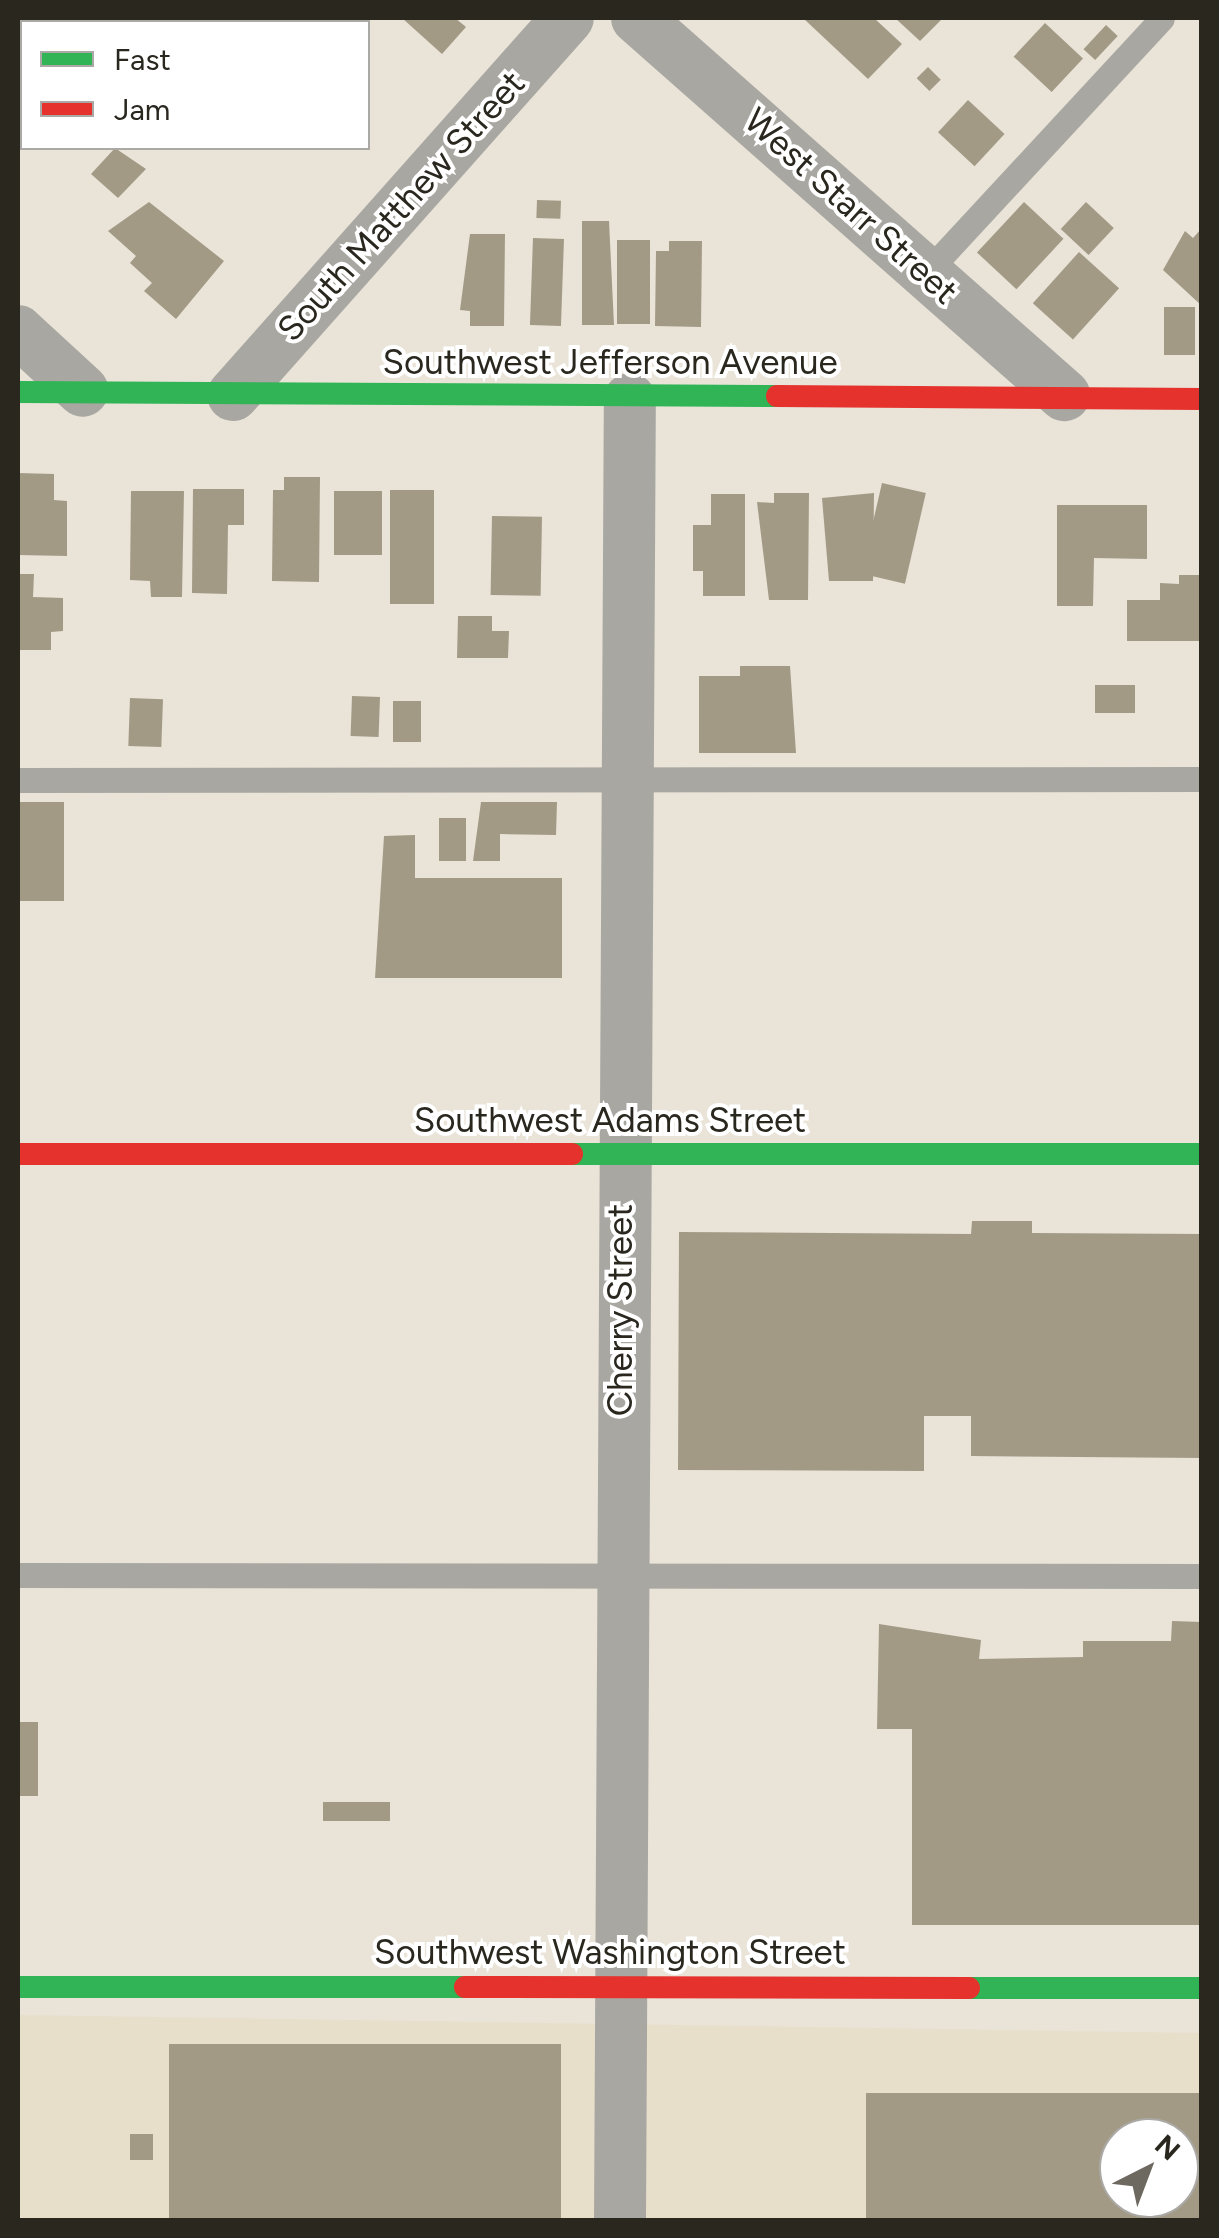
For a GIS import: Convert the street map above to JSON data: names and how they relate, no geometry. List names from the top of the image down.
{
  "streets": {
    "main road": ["Southwest Jefferson Avenue", "Southwest Adams Street", "Southwest Washington Street"],
    "street": ["South Matthew Street", "West Starr Street", "Cherry Street"]
  },
  "crossings": [
    ["South Matthew Street", "Southwest Jefferson Avenue"],
    ["West Starr Street", "Southwest Jefferson Avenue"],
    ["Southwest Jefferson Avenue", "Cherry Street"],
    ["Southwest Adams Street", "Cherry Street"],
    ["Cherry Street", "Southwest Washington Street"]
  ],
  "legend": ["Fast", "Jam"],
  "north": "top right"
}
